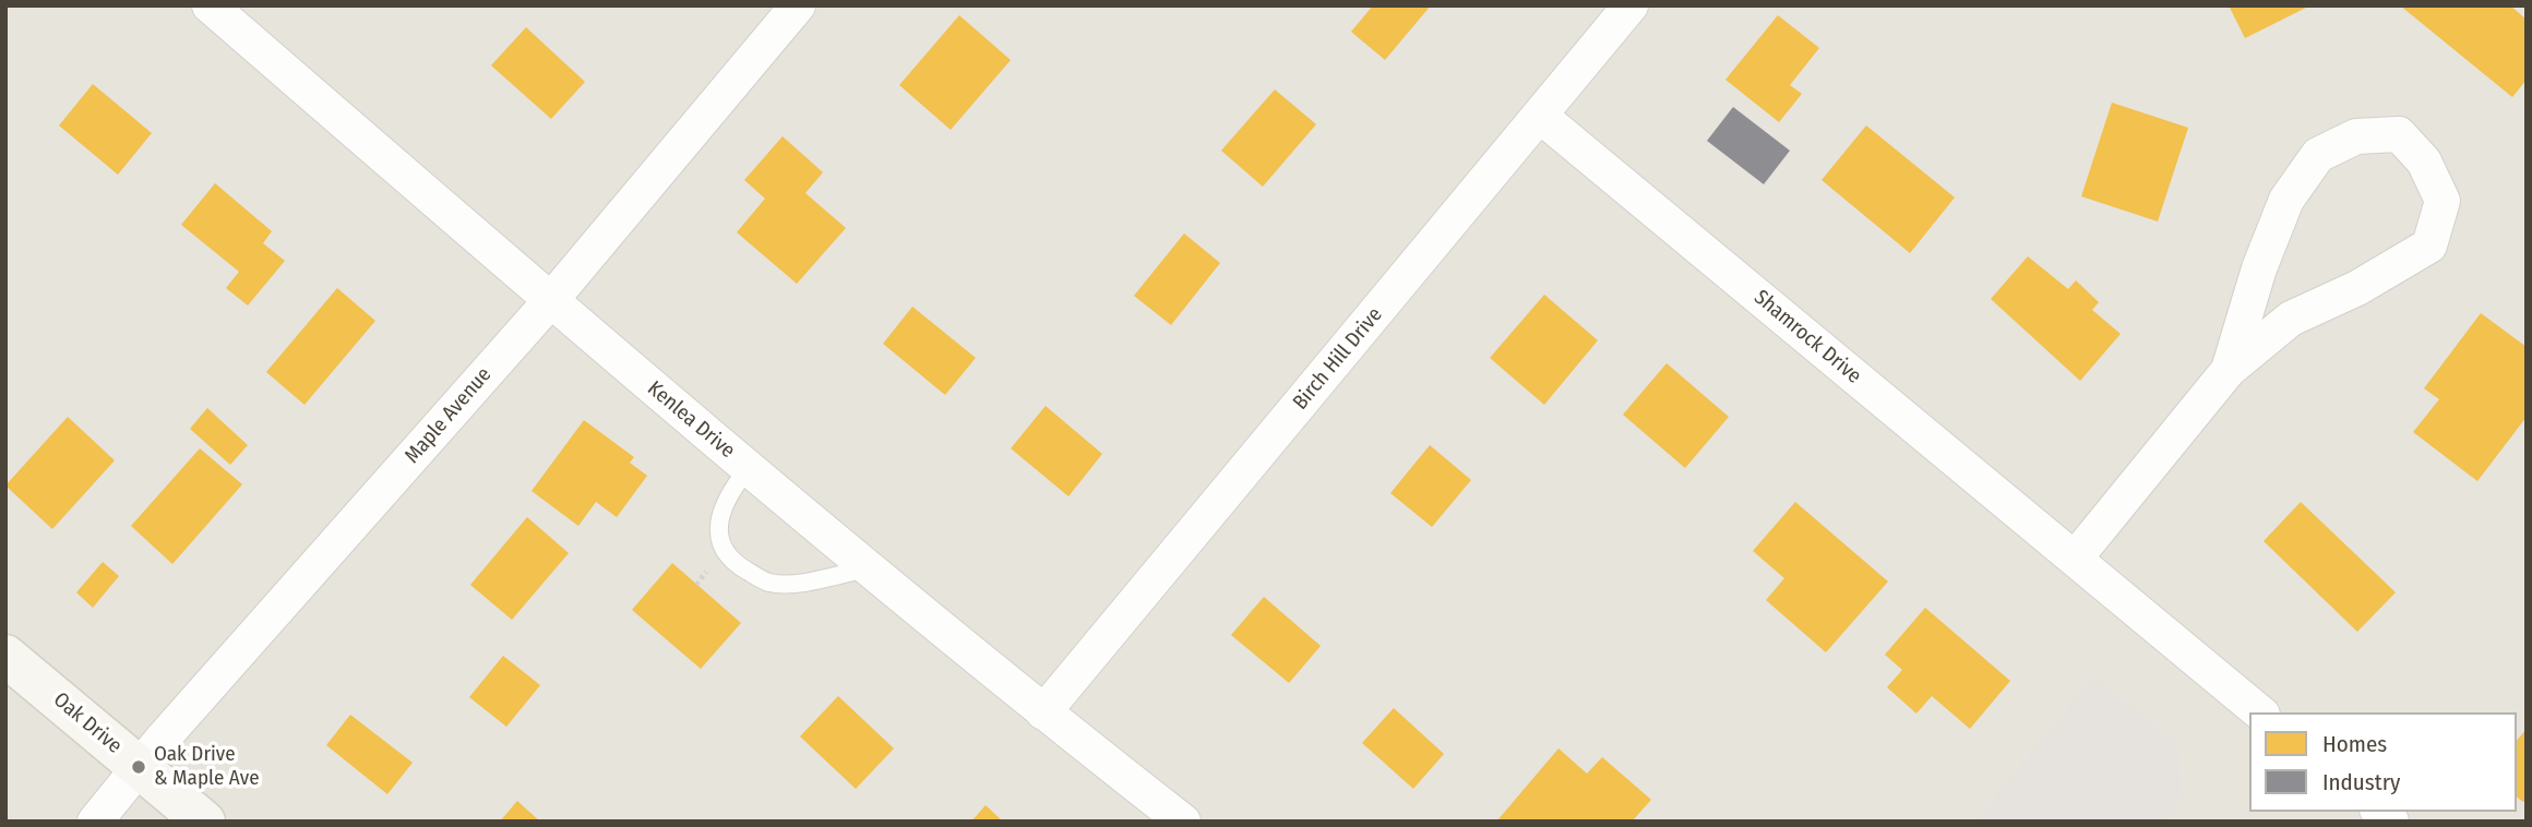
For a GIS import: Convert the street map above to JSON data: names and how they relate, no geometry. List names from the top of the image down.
{
  "streets": {
    "street": [
      "Shamrock Drive",
      "Birch Hill Drive",
      "Maple Avenue",
      "Kenlea Drive",
      "Oak Drive"
    ]
  },
  "crossings": [
    ["Shamrock Drive", "Birch Hill Drive"],
    ["Birch Hill Drive", "Kenlea Drive"],
    ["Maple Avenue", "Kenlea Drive"],
    ["Maple Avenue", "Oak Drive"]
  ],
  "places": ["Oak Drive & Maple Ave"],
  "legend": ["Homes", "Industry"]
}
